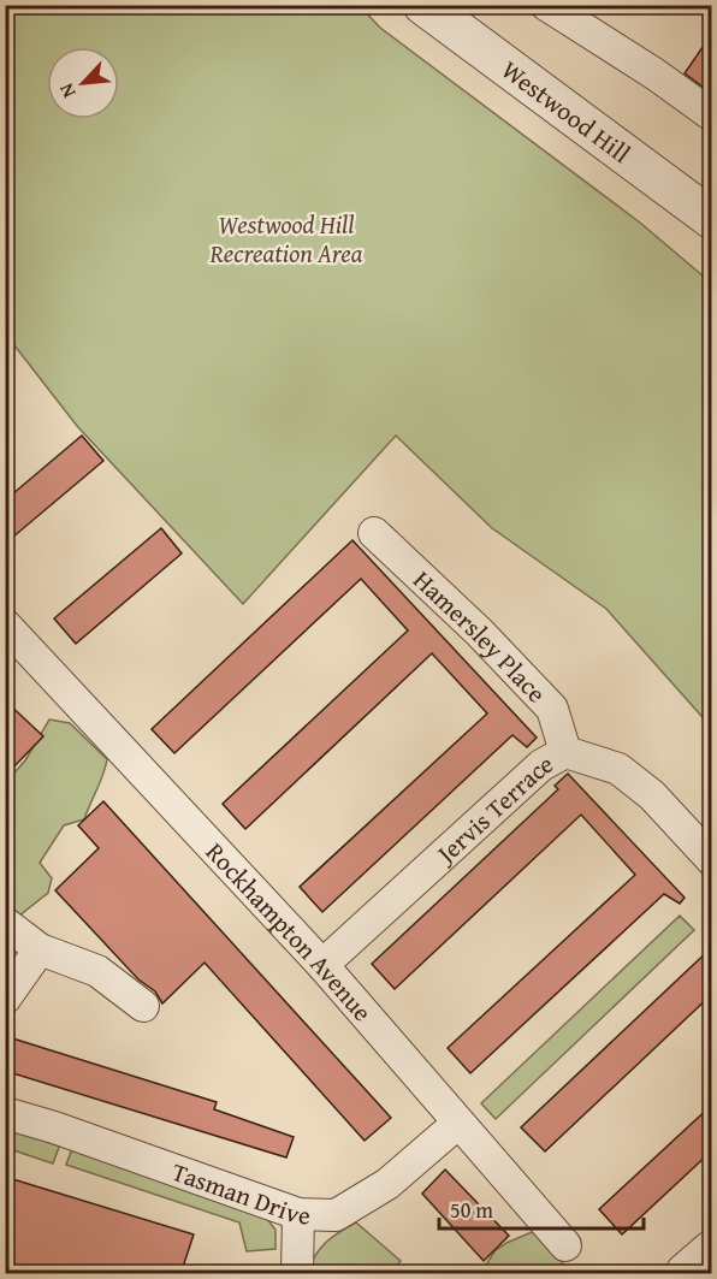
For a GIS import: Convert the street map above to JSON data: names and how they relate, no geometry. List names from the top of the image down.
{
  "streets": {
    "street": [
      "Westwood Hill",
      "Hamersley Place",
      "Jervis Terrace",
      "Rockhampton Avenue",
      "Tasman Drive"
    ]
  },
  "crossings": [
    ["Hamersley Place", "Jervis Terrace"],
    ["Jervis Terrace", "Rockhampton Avenue"],
    ["Rockhampton Avenue", "Tasman Drive"]
  ],
  "parks": ["Westwood Hill Recreation Area"],
  "scale_bar": "50 m",
  "north": "bottom left"
}
